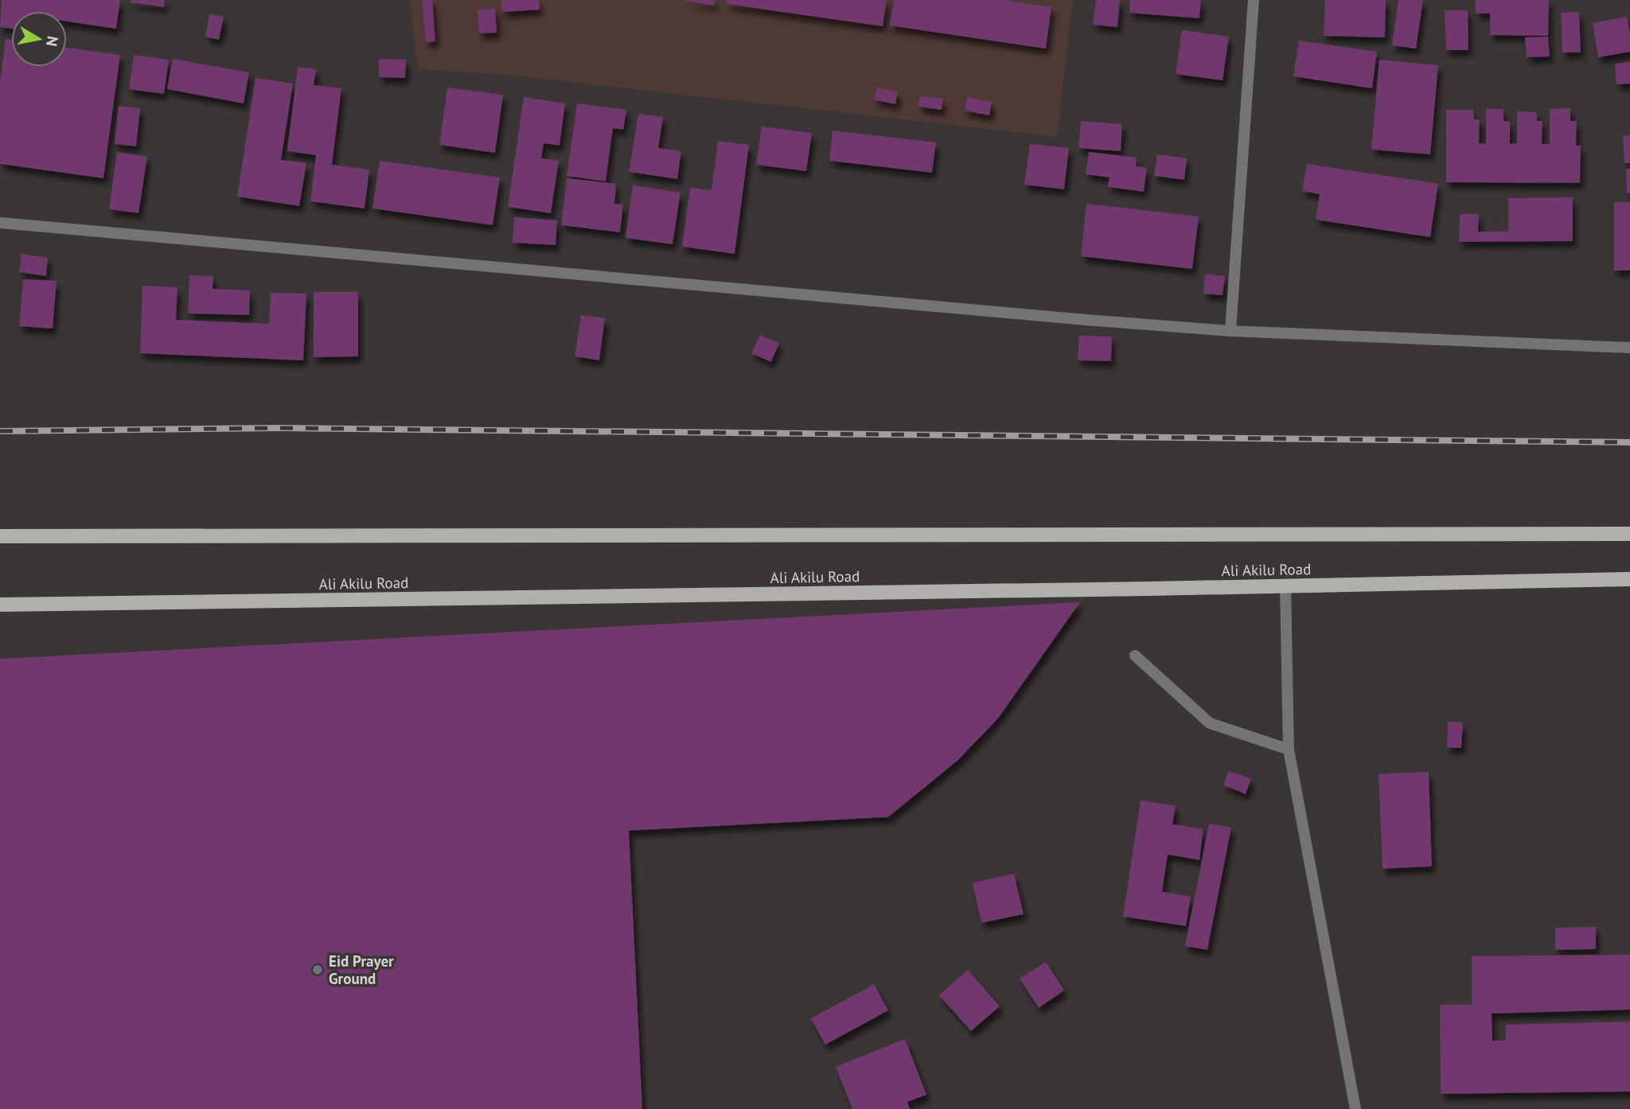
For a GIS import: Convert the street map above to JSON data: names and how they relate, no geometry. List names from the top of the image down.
{
  "streets": {
    "main road": ["Ali Akilu Road"]
  },
  "places": ["Eid Prayer Ground"],
  "north": "right"
}
